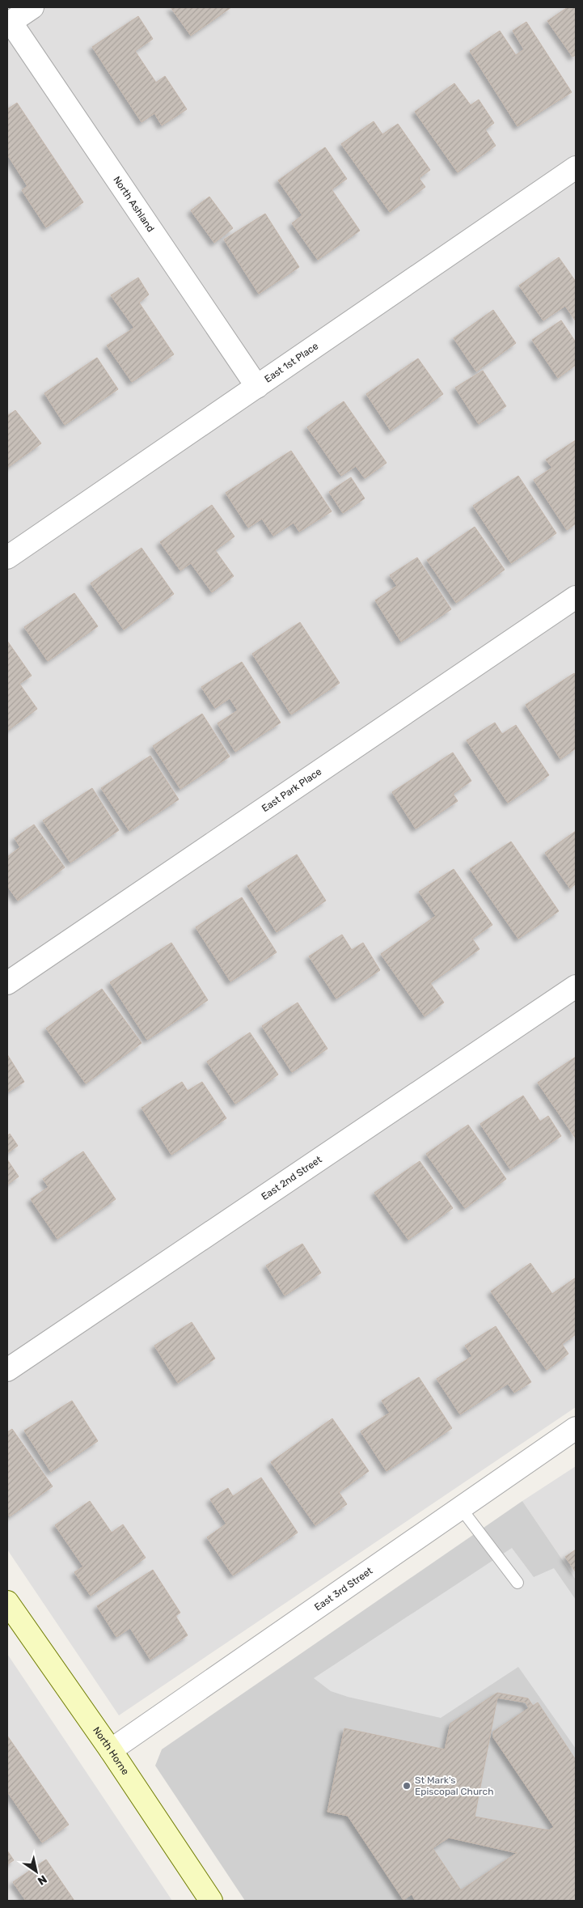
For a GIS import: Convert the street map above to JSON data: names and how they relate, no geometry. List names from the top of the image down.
{
  "streets": {
    "street": [
      "North Ashland",
      "East 1st Place",
      "East Park Place",
      "East 2nd Street",
      "East 3rd Street",
      "North Horne"
    ]
  },
  "crossings": [
    ["North Ashland", "East 1st Place"],
    ["East 3rd Street", "North Horne"]
  ],
  "places": ["St Mark's Episcopal Church"],
  "north": "bottom right"
}
